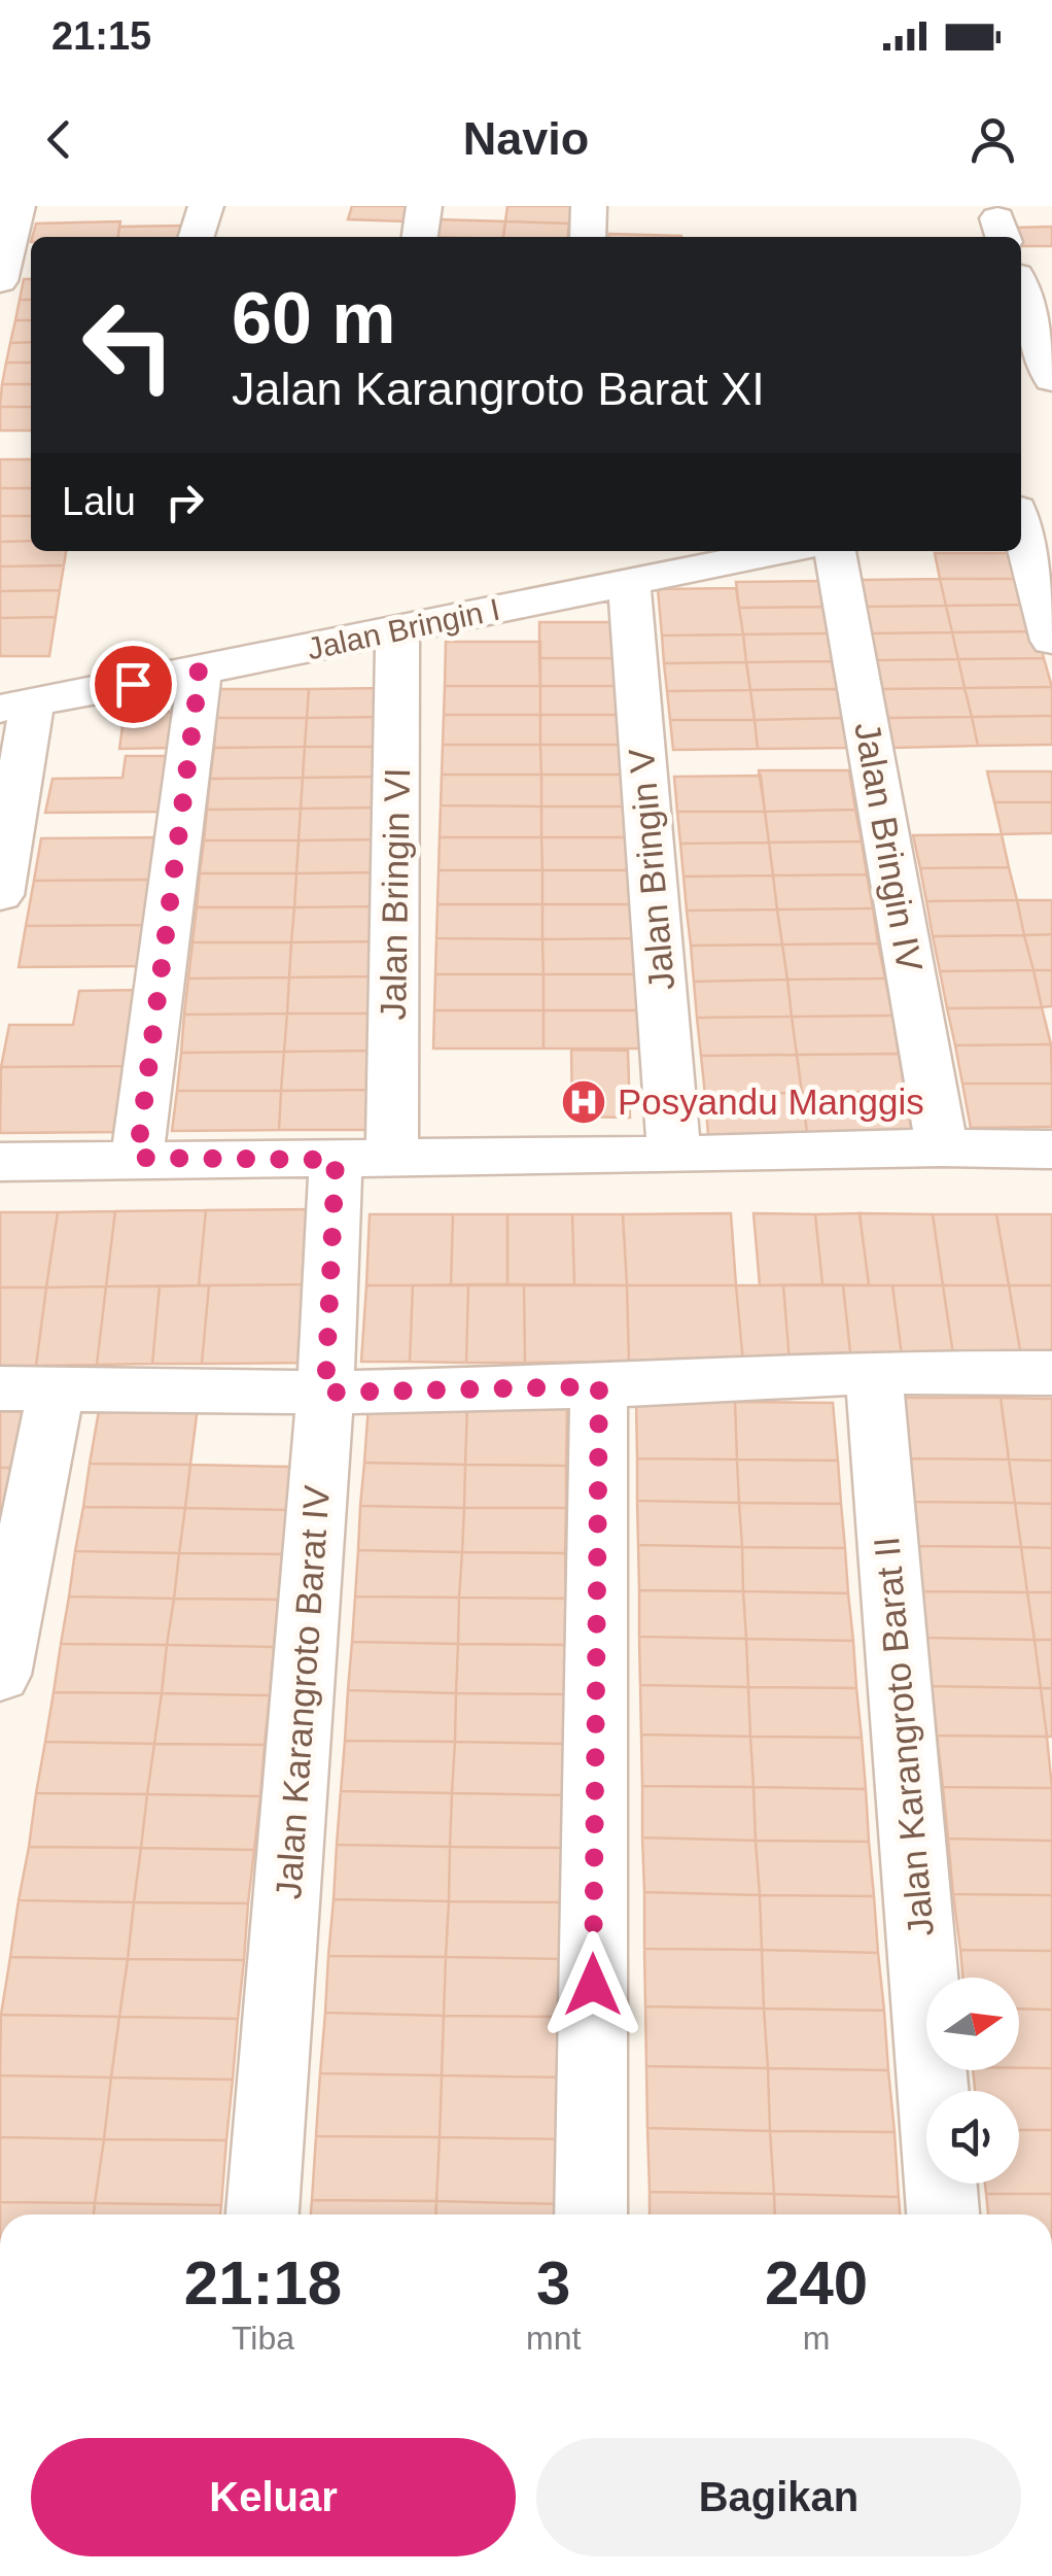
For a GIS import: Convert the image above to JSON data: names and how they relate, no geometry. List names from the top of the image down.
{
  "streets": {
    "street": [
      "Jalan Bringin I",
      "Jalan Bringin IV",
      "Jalan Bringin V",
      "Jalan Bringin VI",
      "Jalan Karangroto Barat IV",
      "Jalan Karangroto Barat II"
    ]
  },
  "crossings": [
    ["Jalan Bringin I", "Jalan Bringin V"],
    ["Jalan Bringin I", "Jalan Bringin VI"]
  ],
  "places": {
    "hospital": ["Posyandu Manggis"]
  },
  "north": "right",
  "page": {
    "status": "21:15",
    "header": "Navio",
    "turn": ["60 m", "Jalan Karangroto Barat XI"],
    "then": "Lalu",
    "eta": [
      "21:18",
      "Tiba",
      "3",
      "mnt",
      "240",
      "m"
    ],
    "buttons": ["Keluar", "Bagikan"]
  }
}
